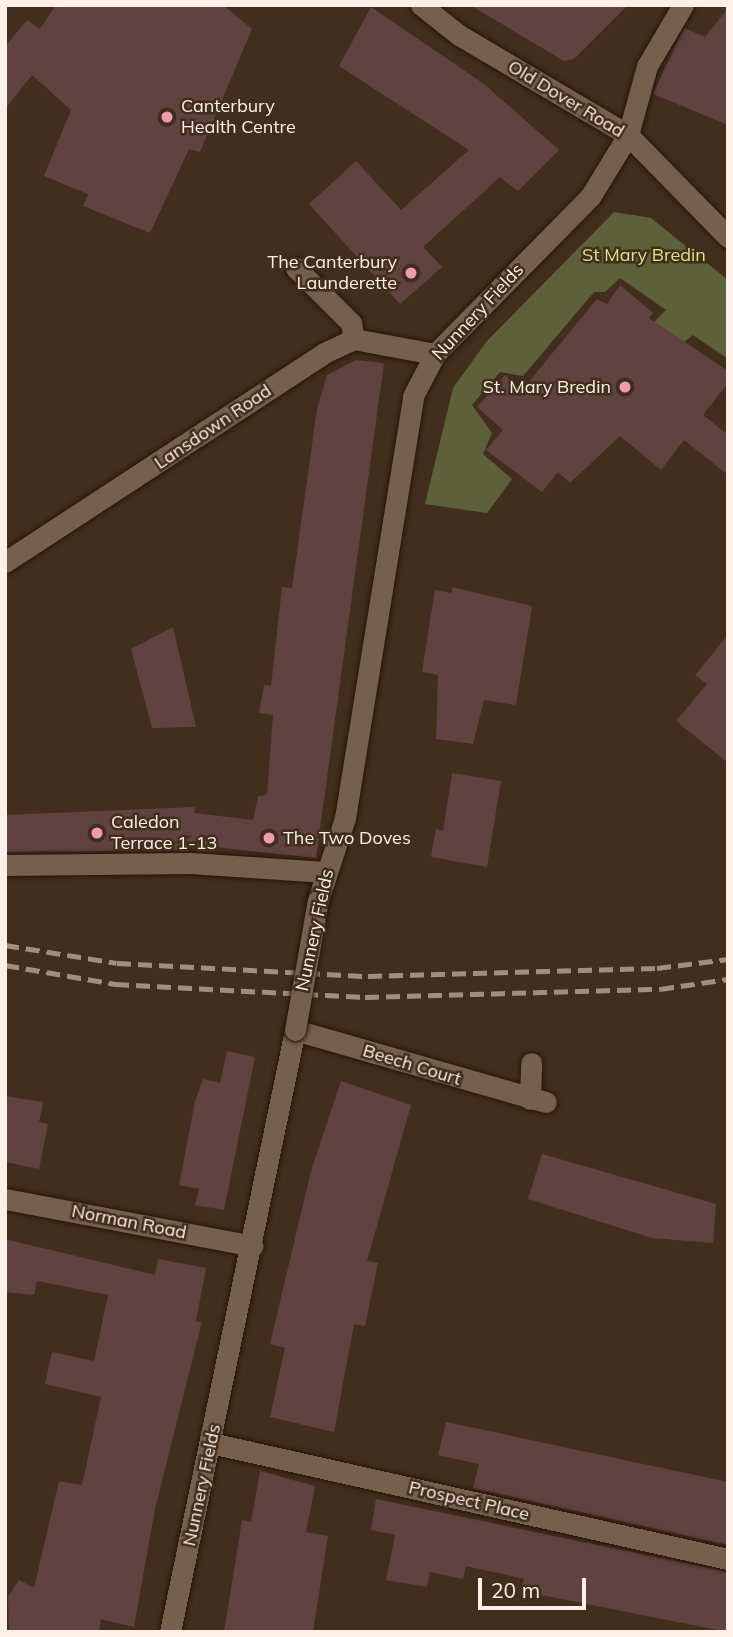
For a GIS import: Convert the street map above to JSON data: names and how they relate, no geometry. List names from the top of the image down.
{
  "streets": {
    "street": [
      "Old Dover Road",
      "Nunnery Fields",
      "Lansdown Road",
      "Beech Court",
      "Norman Road",
      "Prospect Place"
    ]
  },
  "crossings": [
    ["Old Dover Road", "Nunnery Fields"],
    ["Nunnery Fields", "Beech Court"],
    ["Nunnery Fields", "Norman Road"],
    ["Nunnery Fields", "Prospect Place"]
  ],
  "parks": ["St Mary Bredin"],
  "places": [
    "Canterbury Health Centre",
    "The Canterbury Launderette",
    "St. Mary Bredin",
    "Caledon Terrace 1-13",
    "The Two Doves"
  ],
  "scale_bar": "20 m"
}
